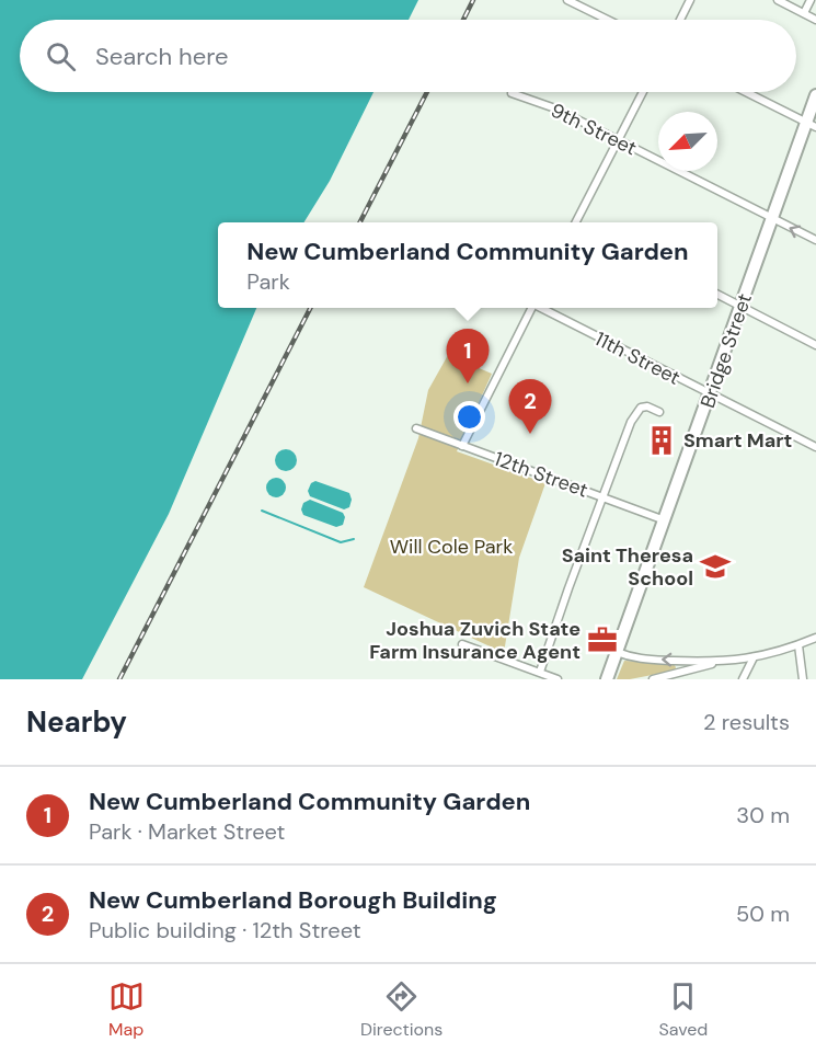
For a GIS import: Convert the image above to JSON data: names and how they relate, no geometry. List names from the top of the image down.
{
  "streets": {
    "main road": ["Bridge Street"],
    "street": ["9th Street", "11th Street", "12th Street"]
  },
  "crossings": [
    ["9th Street", "Bridge Street"],
    ["Bridge Street", "11th Street"],
    ["Bridge Street", "12th Street"]
  ],
  "parks": ["Will Cole Park"],
  "places": {
    "building": ["Smart Mart"],
    "school or university": ["Saint Theresa School"],
    "office": ["Joshua Zuvich State Farm Insurance Agent"]
  },
  "north": "bottom left",
  "page": {
    "search": "Search here",
    "popup": ["New Cumberland Community Garden", "Park"],
    "pins": ["1", "2"],
    "heading": ["Nearby", "2 results"],
    "list": [
      {
        "mark": "1",
        "name": "New Cumberland Community Garden",
        "note": "Park · Market Street",
        "value": "30 m"
      },
      {
        "mark": "2",
        "name": "New Cumberland Borough Building",
        "note": "Public building · 12th Street",
        "value": "50 m"
      }
    ],
    "nav": ["Map", "Directions", "Saved"]
  }
}
